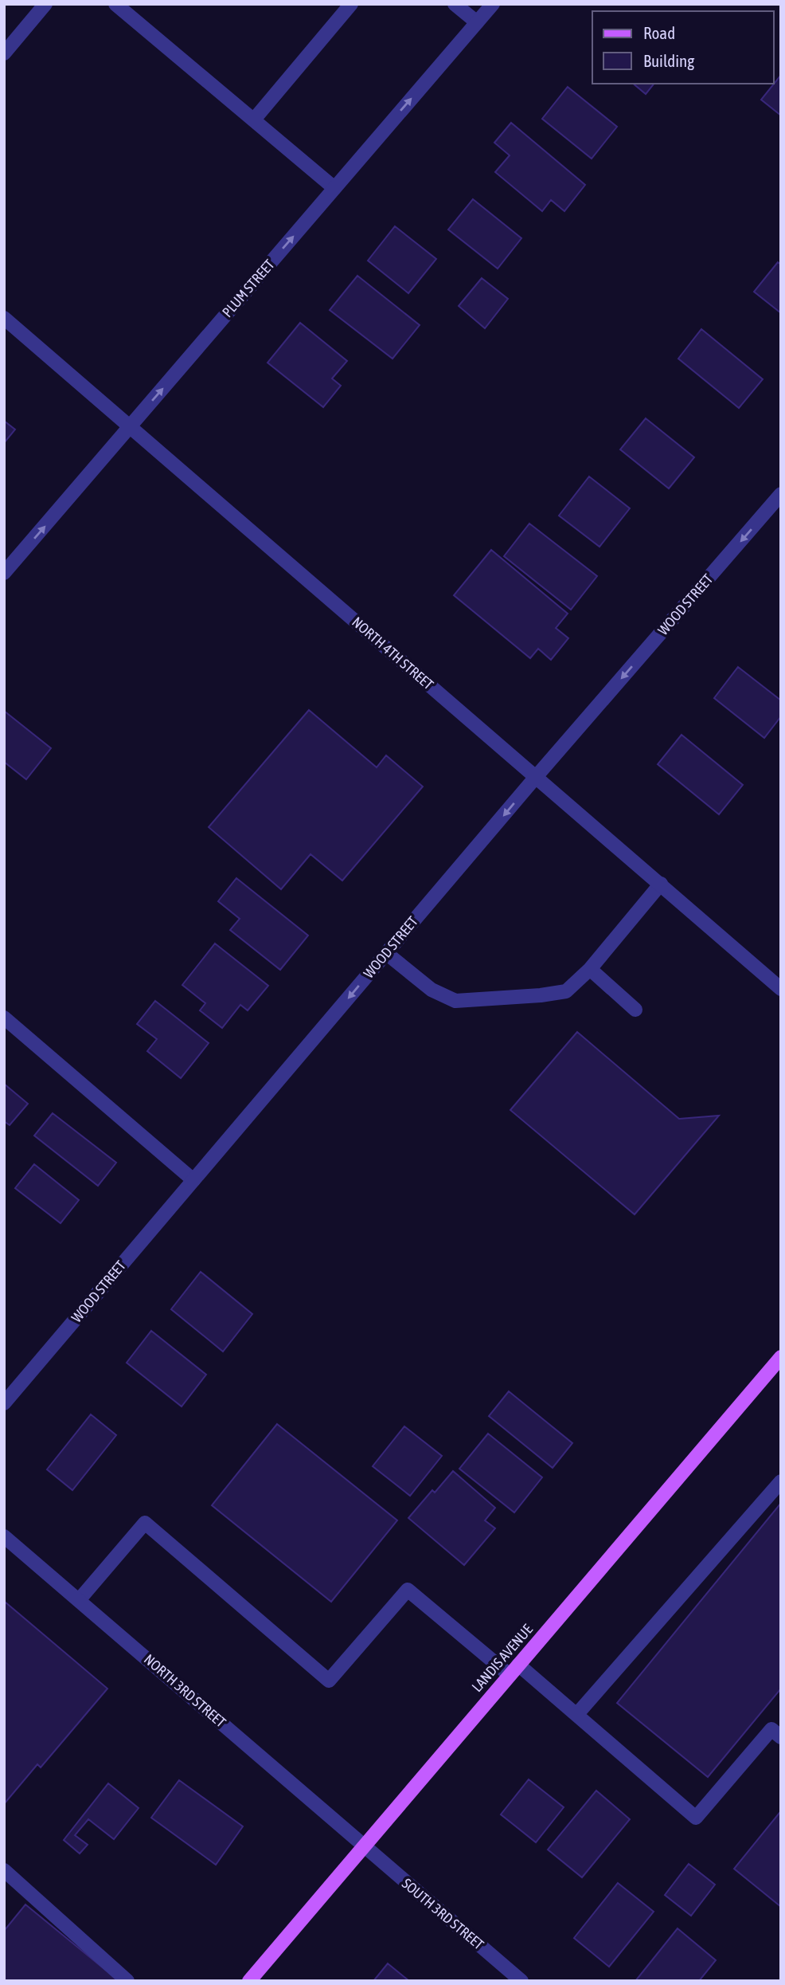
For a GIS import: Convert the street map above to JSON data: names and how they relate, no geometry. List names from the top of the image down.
{
  "streets": {
    "main road": ["LANDIS AVENUE"],
    "street": [
      "PLUM STREET",
      "WOOD STREET",
      "NORTH 4TH STREET",
      "NORTH 3RD STREET",
      "SOUTH 3RD STREET"
    ]
  },
  "crossings": [
    ["PLUM STREET", "NORTH 4TH STREET"],
    ["WOOD STREET", "NORTH 4TH STREET"],
    ["LANDIS AVENUE", "NORTH 3RD STREET"],
    ["LANDIS AVENUE", "SOUTH 3RD STREET"],
    ["NORTH 3RD STREET", "SOUTH 3RD STREET"]
  ],
  "one_way": ["PLUM STREET", "WOOD STREET"],
  "legend": ["Road", "Building"]
}
